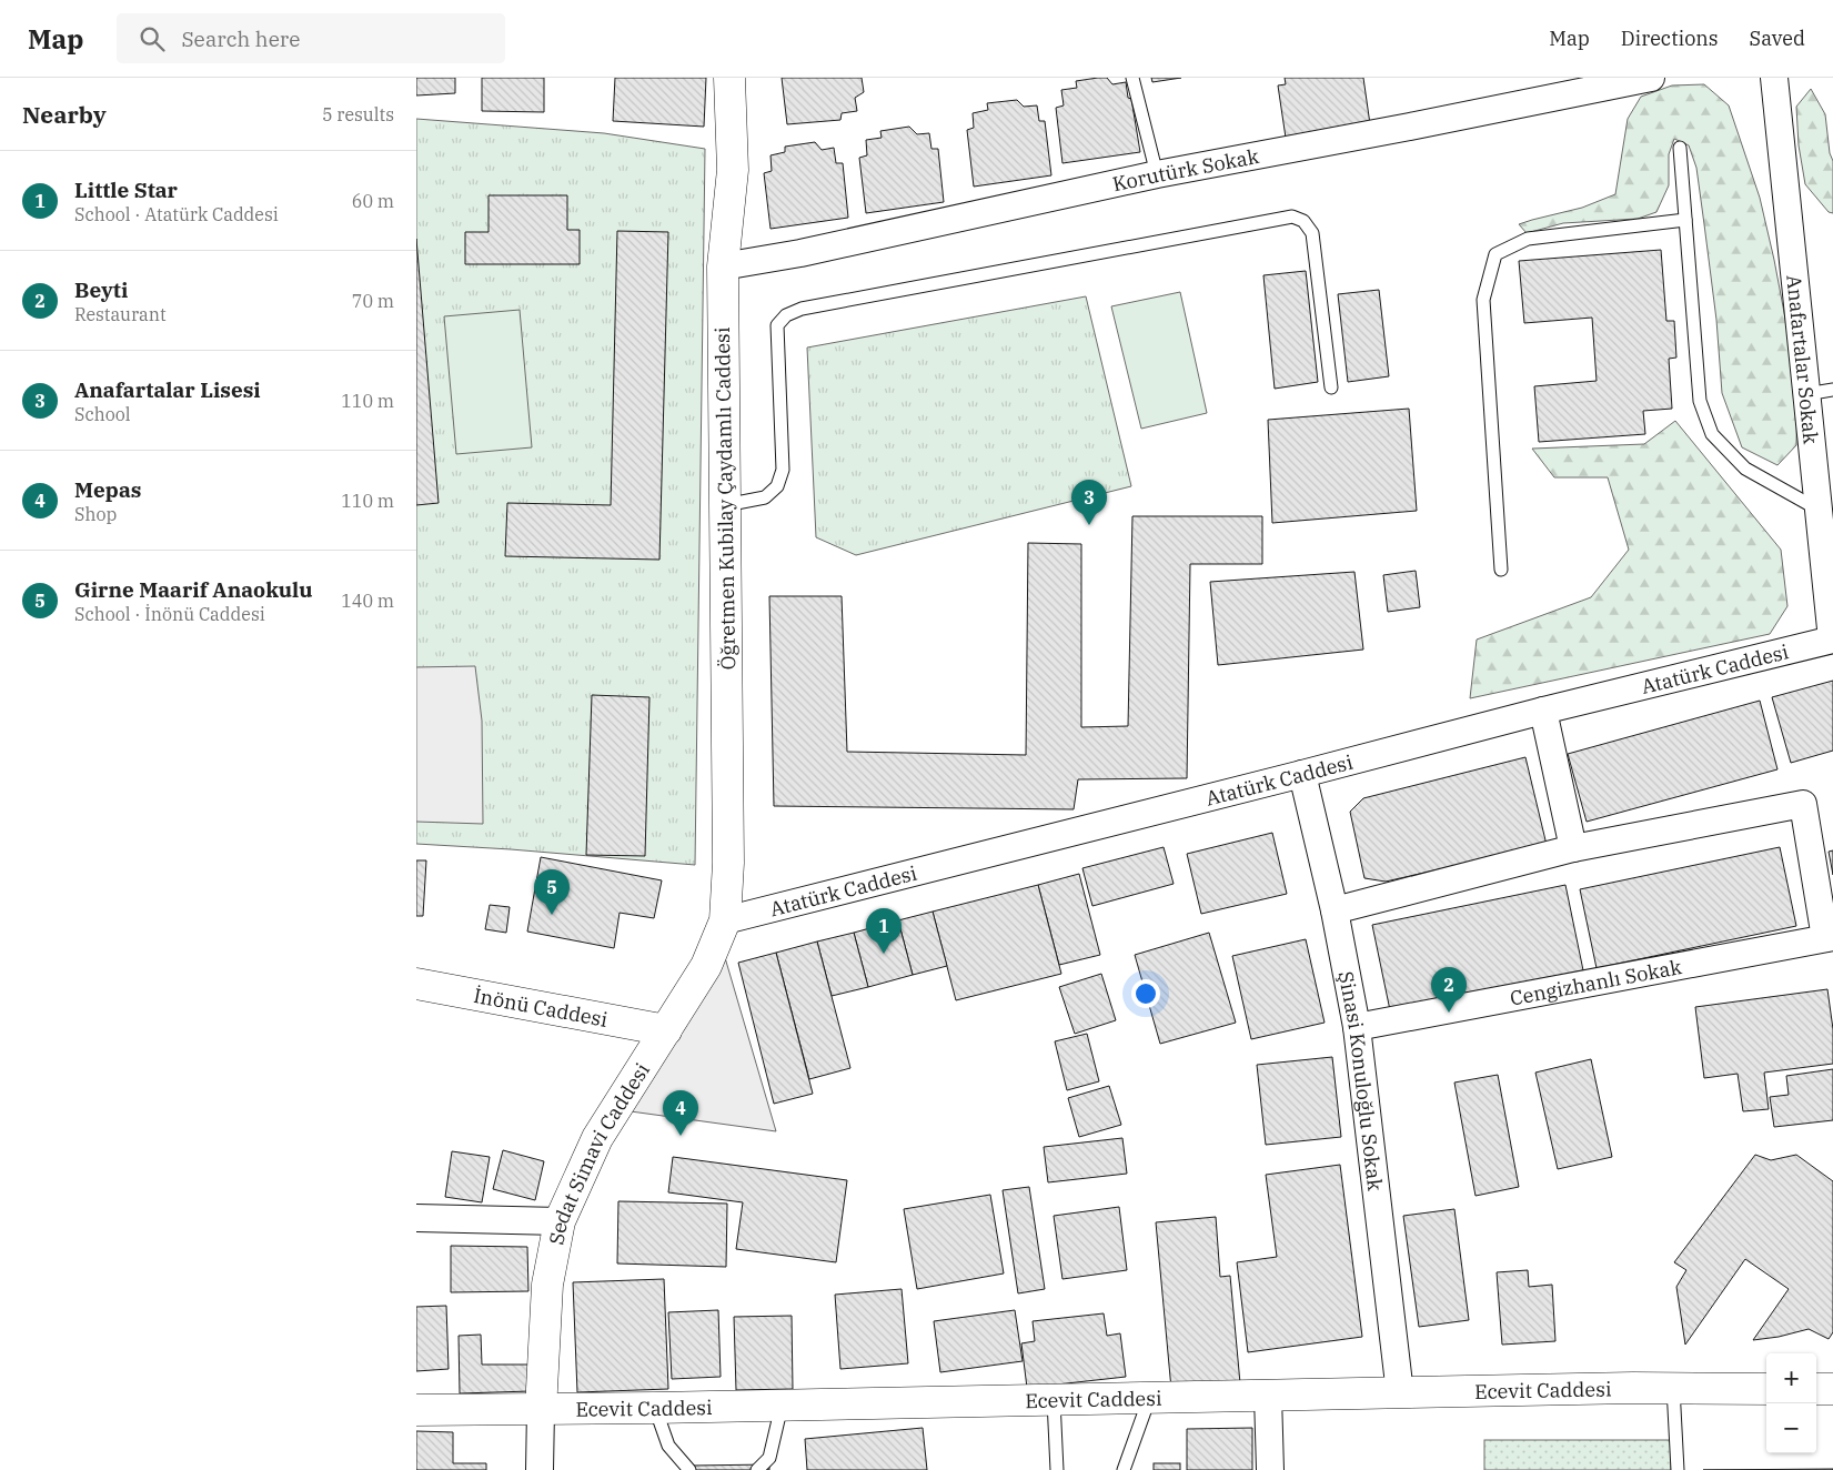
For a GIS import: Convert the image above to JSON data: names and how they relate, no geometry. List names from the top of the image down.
{
  "streets": {
    "street": [
      "Korutürk Sokak",
      "Anafartalar Sokak",
      "Öğretmen Kubilay Çaydamlı Caddesi",
      "Atatürk Caddesi",
      "Cengizhanlı Sokak",
      "İnönü Caddesi",
      "Şinasi Konuloğlu Sokak",
      "Sedat Simavi Caddesi",
      "Ecevit Caddesi"
    ]
  },
  "crossings": [
    ["Korutürk Sokak", "Öğretmen Kubilay Çaydamlı Caddesi"],
    ["Anafartalar Sokak", "Atatürk Caddesi"],
    ["Öğretmen Kubilay Çaydamlı Caddesi", "Atatürk Caddesi"],
    ["Öğretmen Kubilay Çaydamlı Caddesi", "Sedat Simavi Caddesi"],
    ["Atatürk Caddesi", "Şinasi Konuloğlu Sokak"],
    ["Atatürk Caddesi", "Sedat Simavi Caddesi"],
    ["Cengizhanlı Sokak", "Şinasi Konuloğlu Sokak"],
    ["İnönü Caddesi", "Sedat Simavi Caddesi"],
    ["Şinasi Konuloğlu Sokak", "Ecevit Caddesi"],
    ["Sedat Simavi Caddesi", "Ecevit Caddesi"]
  ],
  "page": {
    "header": "Map",
    "search": "Search here",
    "nav": ["Map", "Directions", "Saved"],
    "heading": ["Nearby", "5 results"],
    "list": [
      {
        "mark": "1",
        "name": "Little Star",
        "note": "School · Atatürk Caddesi",
        "value": "60 m"
      },
      {
        "mark": "2",
        "name": "Beyti",
        "note": "Restaurant",
        "value": "70 m"
      },
      {
        "mark": "3",
        "name": "Anafartalar Lisesi",
        "note": "School",
        "value": "110 m"
      },
      {
        "mark": "4",
        "name": "Mepas",
        "note": "Shop",
        "value": "110 m"
      },
      {
        "mark": "5",
        "name": "Girne Maarif Anaokulu",
        "note": "School · İnönü Caddesi",
        "value": "140 m"
      }
    ],
    "pins": [
      "3",
      "5",
      "1",
      "2",
      "4"
    ],
    "map_buttons": ["+", "−"]
  }
}
